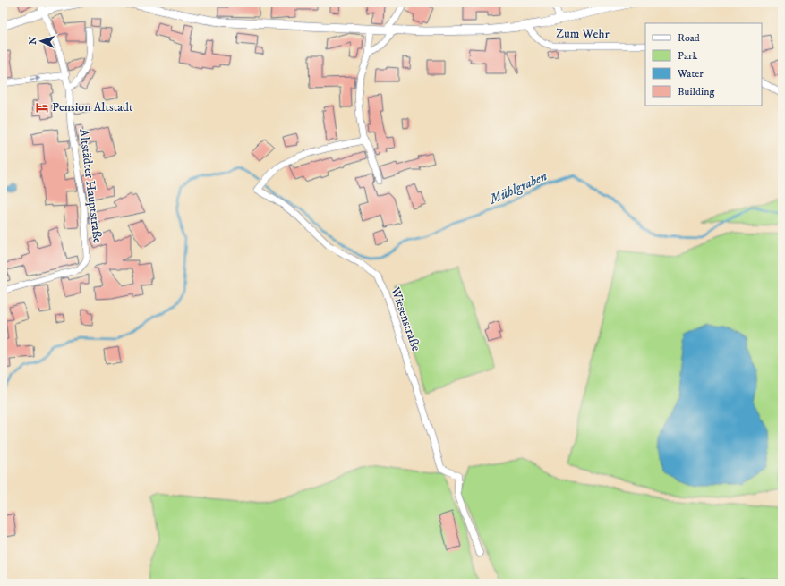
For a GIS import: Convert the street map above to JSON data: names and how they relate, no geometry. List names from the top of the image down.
{
  "streets": {
    "street": ["Zum Wehr", "Altstädter Hauptstraße", "Wiesenstraße"]
  },
  "water": ["Mühlgraben"],
  "places": {
    "hotel": ["Pension Altstadt"]
  },
  "legend": [
    "Road",
    "Park",
    "Water",
    "Building"
  ],
  "north": "left"
}
